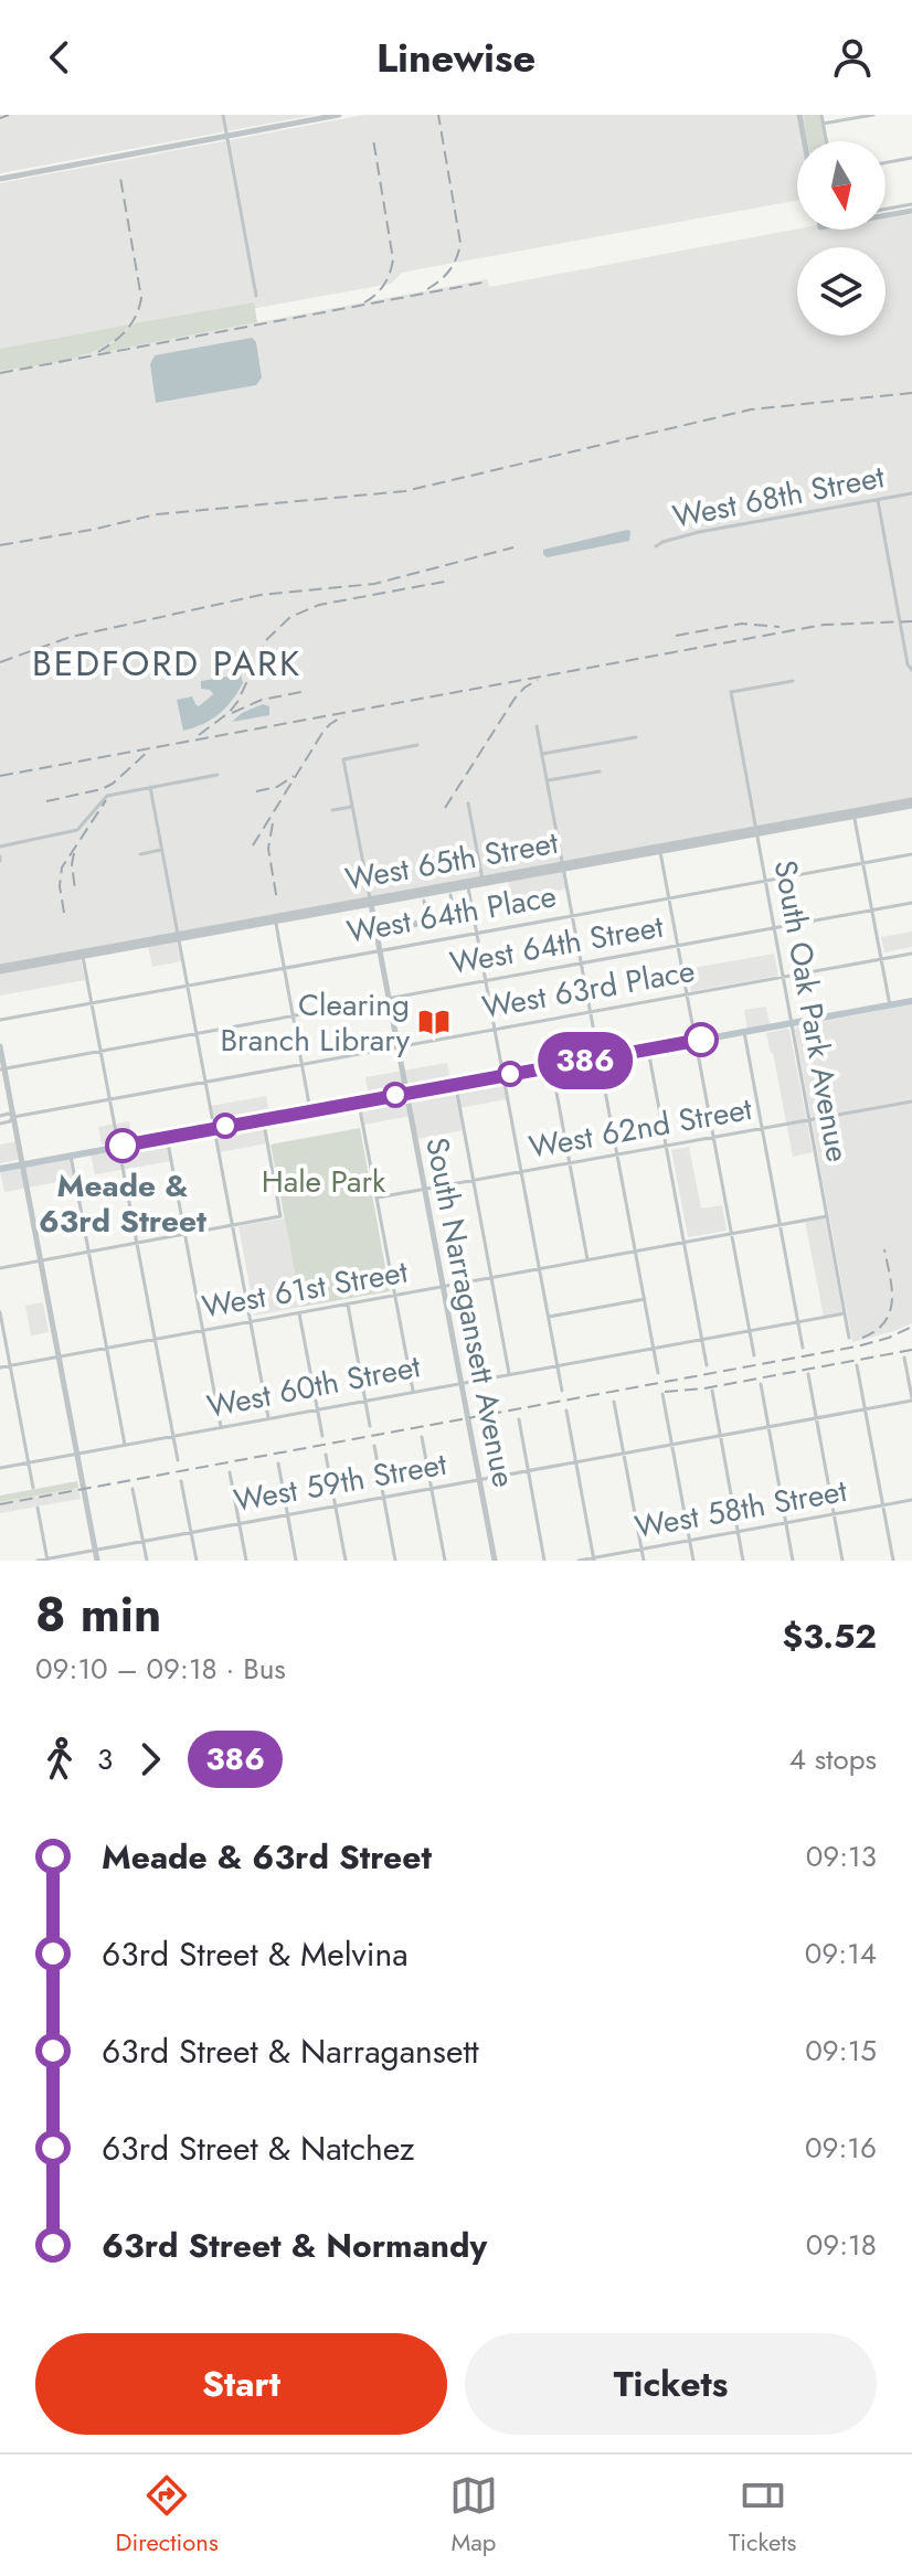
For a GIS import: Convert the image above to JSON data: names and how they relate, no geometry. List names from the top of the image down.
{
  "streets": {
    "street": [
      "West 68th Street",
      "West 65th Street",
      "West 64th Place",
      "West 64th Street",
      "West 63rd Place",
      "South Oak Park Avenue",
      "West 62nd Street",
      "West 61st Street",
      "South Narragansett Avenue",
      "West 60th Street",
      "West 59th Street",
      "West 58th Street"
    ]
  },
  "crossings": [
    ["West 65th Street", "South Oak Park Avenue"],
    ["West 65th Street", "South Narragansett Avenue"],
    ["West 64th Place", "South Oak Park Avenue"],
    ["West 64th Place", "South Narragansett Avenue"],
    ["West 64th Street", "South Oak Park Avenue"],
    ["West 64th Street", "South Narragansett Avenue"],
    ["West 63rd Place", "South Oak Park Avenue"],
    ["West 63rd Place", "South Narragansett Avenue"],
    ["South Oak Park Avenue", "West 62nd Street"],
    ["South Oak Park Avenue", "West 61st Street"],
    ["South Oak Park Avenue", "West 60th Street"],
    ["West 62nd Street", "South Narragansett Avenue"],
    ["West 61st Street", "South Narragansett Avenue"],
    ["South Narragansett Avenue", "West 60th Street"],
    ["South Narragansett Avenue", "West 59th Street"]
  ],
  "districts": ["BEDFORD PARK"],
  "parks": ["Hale Park"],
  "places": {
    "library": ["Clearing Branch Library"],
    "other": ["Meade & 63rd Street"]
  },
  "lines": ["bus line 386"],
  "north": "bottom",
  "page": {
    "header": "Linewise",
    "on_map": "386",
    "heading": ["8 min", "09:10 – 09:18 · Bus", "$3.52"],
    "legs": ["3", "386", "4 stops"],
    "list": [
      {
        "name": "Meade & 63rd Street",
        "value": "09:13"
      },
      {
        "name": "63rd Street & Melvina",
        "value": "09:14"
      },
      {
        "name": "63rd Street & Narragansett",
        "value": "09:15"
      },
      {
        "name": "63rd Street & Natchez",
        "value": "09:16"
      },
      {
        "name": "63rd Street & Normandy",
        "value": "09:18"
      }
    ],
    "buttons": ["Start", "Tickets"],
    "tabs": ["Directions", "Map", "Tickets"]
  }
}
